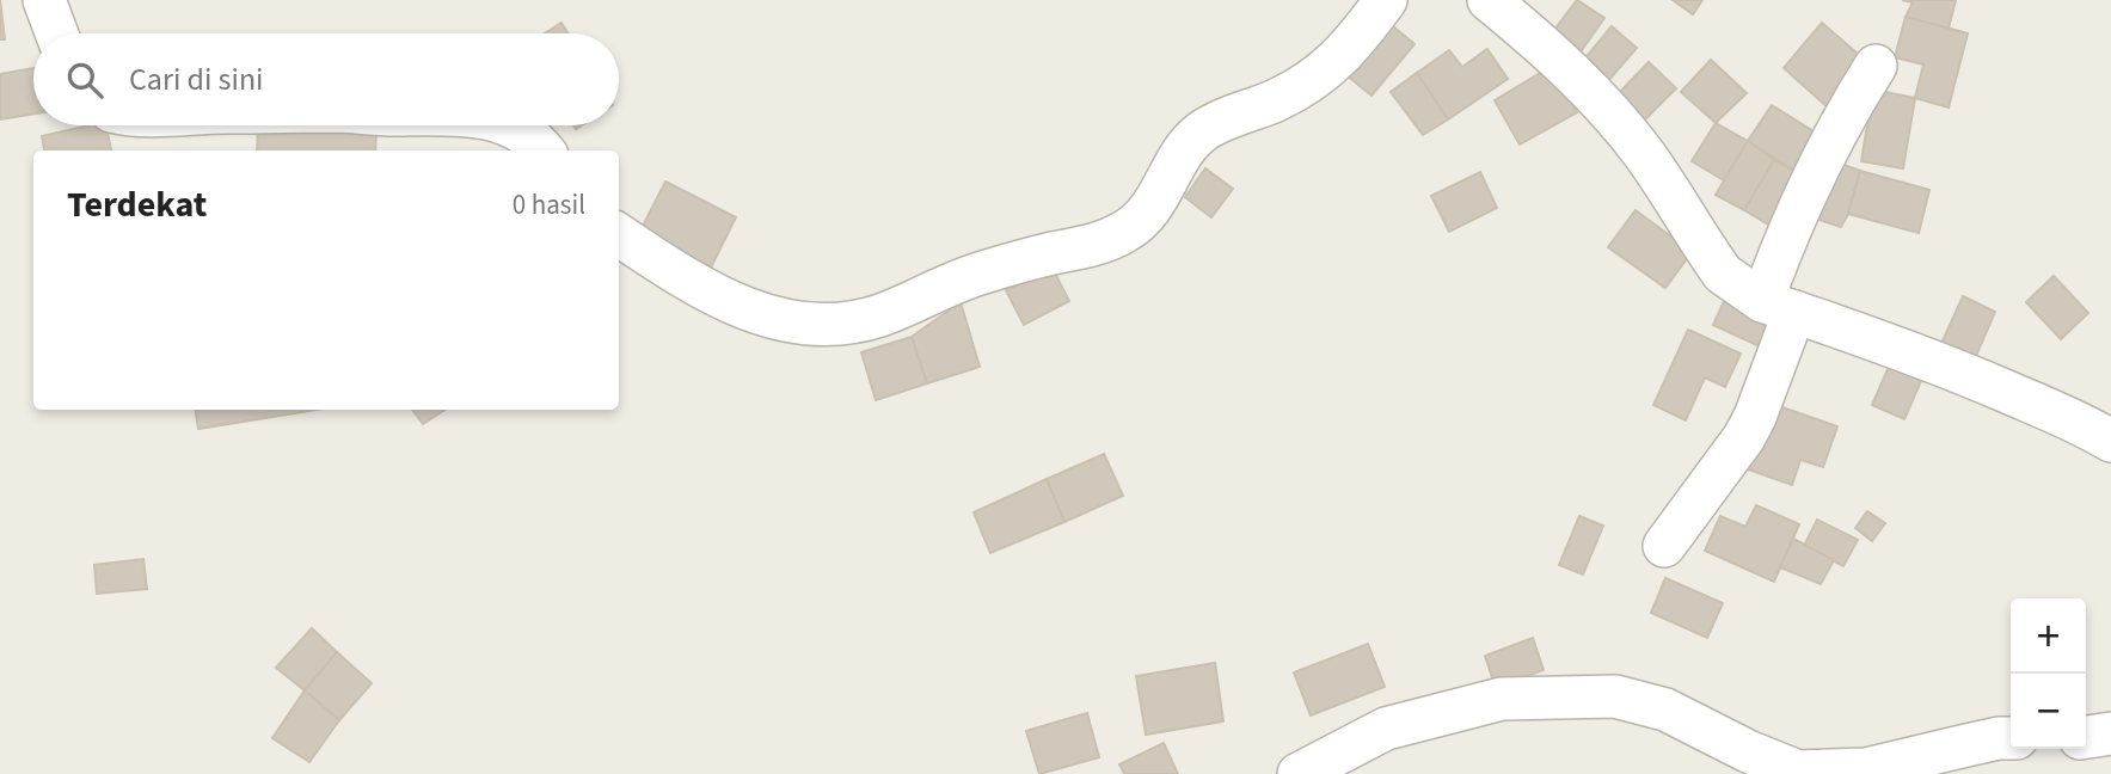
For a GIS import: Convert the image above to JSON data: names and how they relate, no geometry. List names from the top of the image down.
{
  "page": {
    "search": "Cari di sini",
    "heading": ["Terdekat", "0 hasil"],
    "map_buttons": ["+", "−"]
  }
}
